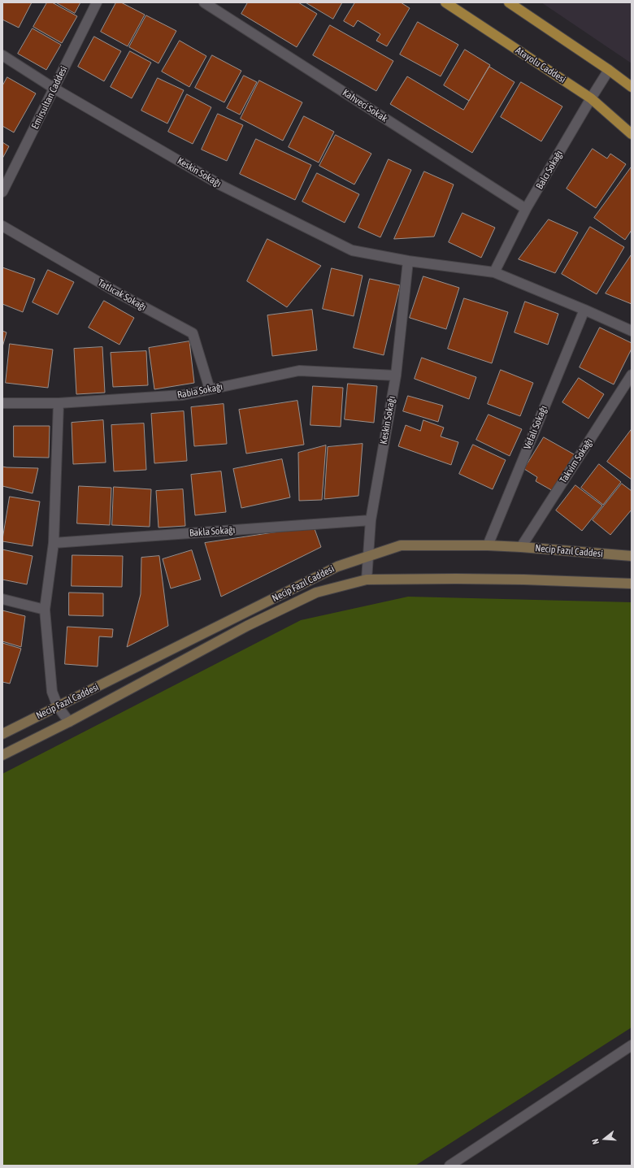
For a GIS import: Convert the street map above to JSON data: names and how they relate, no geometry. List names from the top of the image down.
{
  "streets": {
    "main road": ["Atayolu Caddesi"],
    "street": [
      "Emirsultan Caddesi",
      "Kahveci Sokak",
      "Balcı Sokağı",
      "Keskin Sokağı",
      "Tatlıcak Sokağı",
      "Rabia Sokağı",
      "Vefalı Sokağı",
      "Takvim Sokağı",
      "Bakla Sokağı",
      "Necip Fazıl Caddesi"
    ]
  },
  "crossings": [
    ["Atayolu Caddesi", "Balcı Sokağı"],
    ["Emirsultan Caddesi", "Keskin Sokağı"],
    ["Kahveci Sokak", "Balcı Sokağı"],
    ["Balcı Sokağı", "Keskin Sokağı"],
    ["Keskin Sokağı", "Rabia Sokağı"],
    ["Keskin Sokağı", "Vefalı Sokağı"],
    ["Keskin Sokağı", "Bakla Sokağı"],
    ["Keskin Sokağı", "Necip Fazıl Caddesi"],
    ["Tatlıcak Sokağı", "Rabia Sokağı"],
    ["Vefalı Sokağı", "Necip Fazıl Caddesi"],
    ["Takvim Sokağı", "Necip Fazıl Caddesi"]
  ],
  "north": "left"
}
